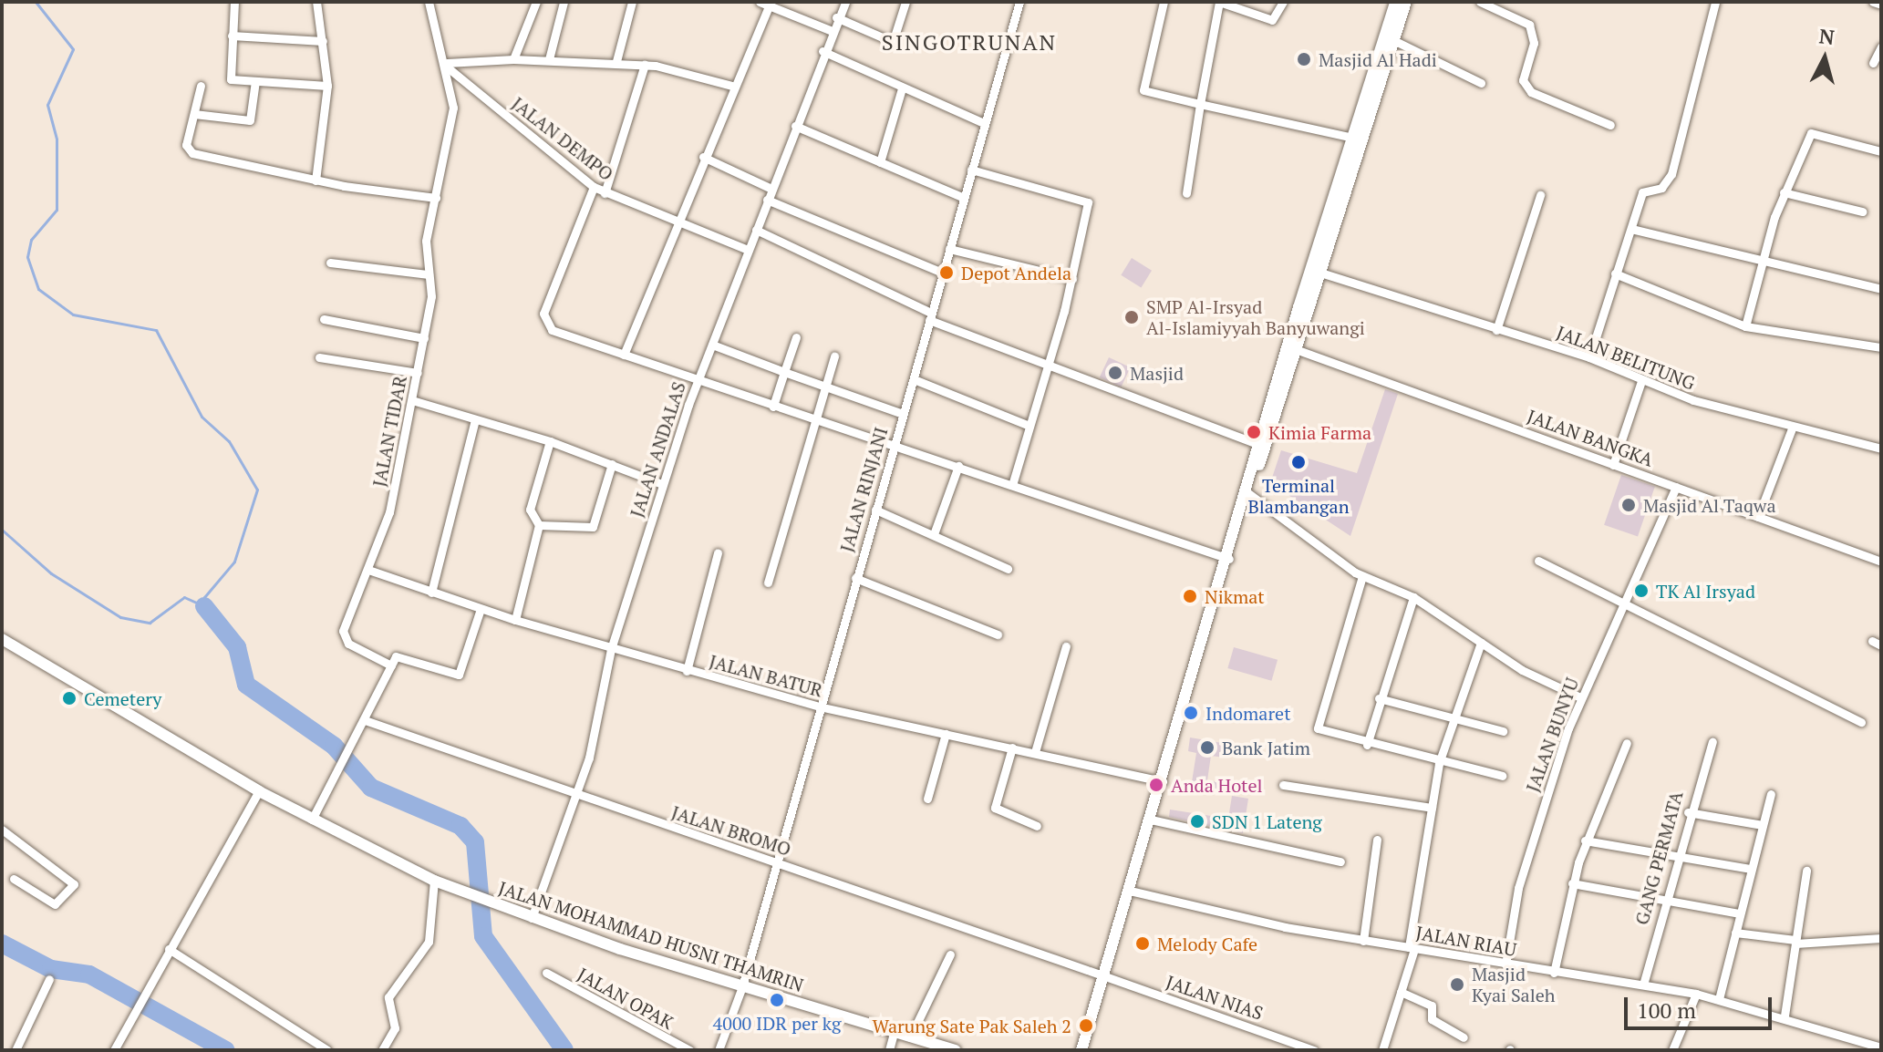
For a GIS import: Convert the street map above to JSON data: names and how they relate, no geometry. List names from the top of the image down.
{
  "streets": {
    "main road": ["JALAN MOHAMMAD HUSNI THAMRIN"],
    "street": [
      "JALAN DEMPO",
      "JALAN BELITUNG",
      "JALAN TIDAR",
      "JALAN BANGKA",
      "JALAN ANDALAS",
      "JALAN RINJANI",
      "JALAN BATUR",
      "JALAN BUNYU",
      "JALAN BROMO",
      "GANG PERMATA",
      "JALAN RIAU",
      "JALAN NIAS",
      "JALAN OPAK"
    ]
  },
  "crossings": [
    ["JALAN DEMPO", "JALAN TIDAR"],
    ["JALAN DEMPO", "JALAN ANDALAS"],
    ["JALAN TIDAR", "JALAN BATUR"],
    ["JALAN BANGKA", "JALAN BUNYU"],
    ["JALAN ANDALAS", "JALAN BATUR"],
    ["JALAN ANDALAS", "JALAN BROMO"],
    ["JALAN ANDALAS", "JALAN MOHAMMAD HUSNI THAMRIN"],
    ["JALAN RINJANI", "JALAN BATUR"],
    ["JALAN RINJANI", "JALAN BROMO"],
    ["JALAN RINJANI", "JALAN MOHAMMAD HUSNI THAMRIN"],
    ["JALAN BUNYU", "JALAN RIAU"],
    ["JALAN BROMO", "JALAN NIAS"],
    ["GANG PERMATA", "JALAN RIAU"]
  ],
  "districts": ["SINGOTRUNAN"],
  "places": [
    "Masjid Al Hadi",
    "Depot Andela",
    "SMP Al-Irsyad Al-Islamiyyah Banyuwangi",
    "Masjid",
    "Kimia Farma",
    "Terminal Blambangan",
    "Masjid Al Taqwa",
    "TK Al Irsyad",
    "Nikmat",
    "Cemetery",
    "Indomaret",
    "Bank Jatim",
    "Anda Hotel",
    "SDN 1 Lateng",
    "Melody Cafe",
    "Masjid Kyai Saleh",
    "4000 IDR per kg",
    "Warung Sate Pak Saleh 2"
  ],
  "scale_bar": "100 m",
  "north": "top"
}
